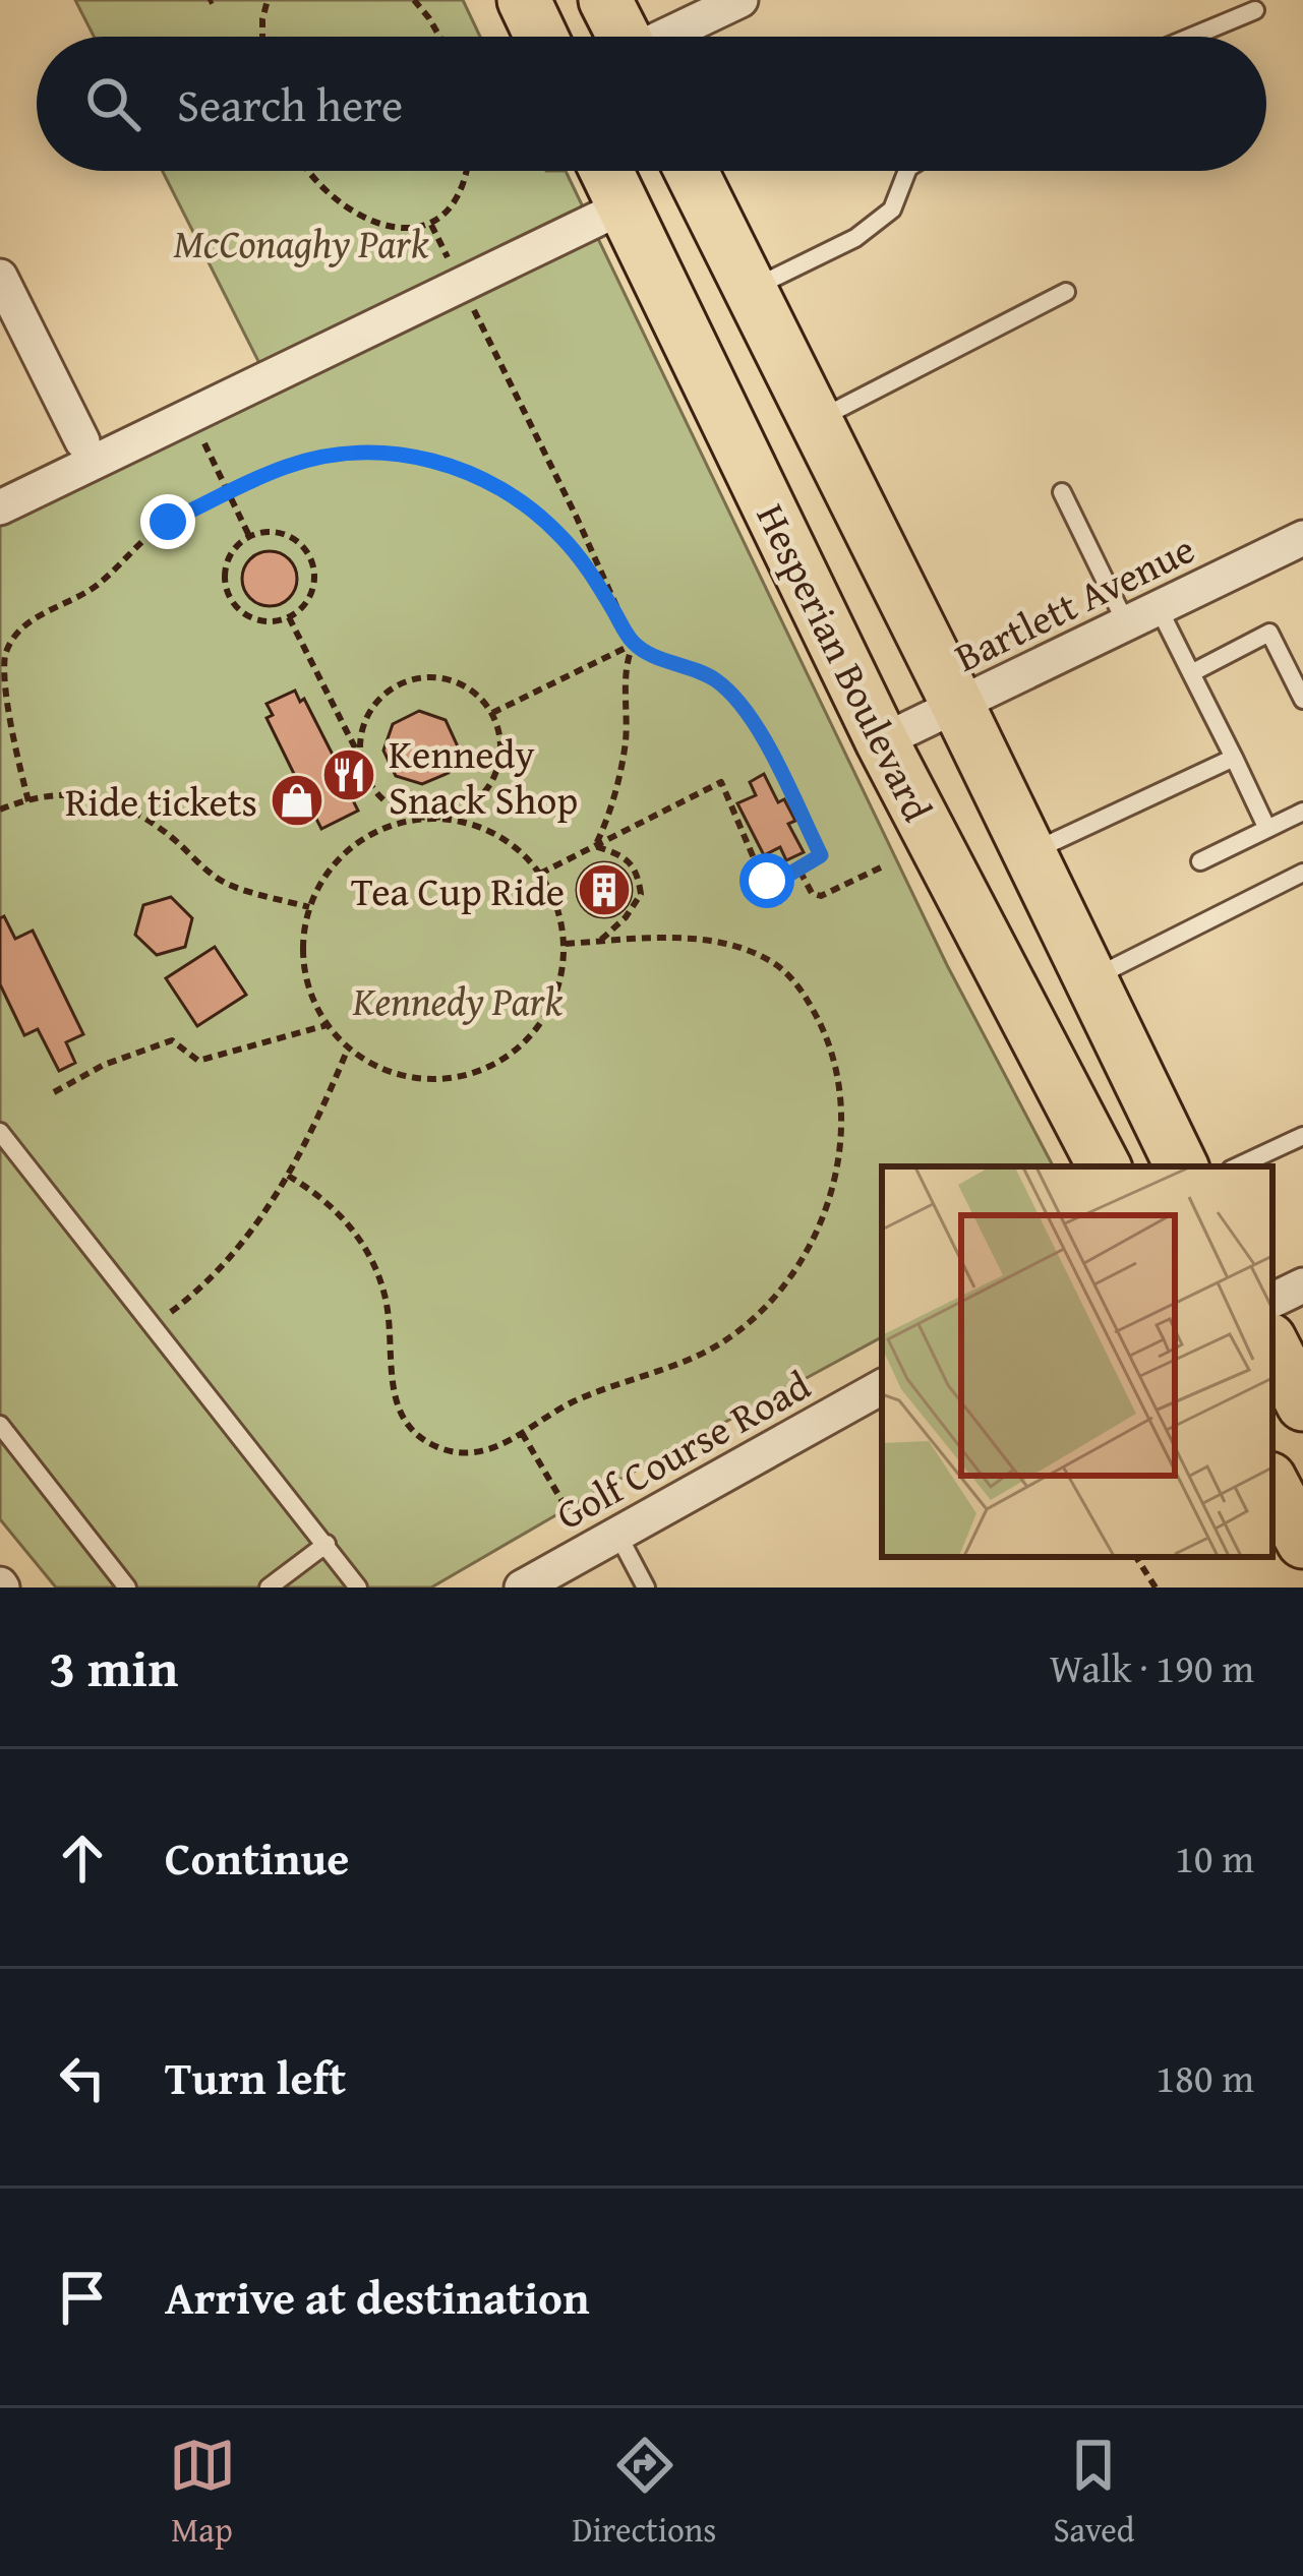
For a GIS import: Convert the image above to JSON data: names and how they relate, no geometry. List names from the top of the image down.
{
  "streets": {
    "main road": ["Hesperian Boulevard"],
    "street": ["Bartlett Avenue", "Golf Course Road"]
  },
  "crossings": [
    ["Bartlett Avenue", "Hesperian Boulevard"]
  ],
  "parks": ["McConaghy Park", "Kennedy Park"],
  "places": {
    "restaurant": ["Kennedy Snack Shop"],
    "shop": ["Ride tickets"],
    "building": ["Tea Cup Ride"]
  },
  "page": {
    "search": "Search here",
    "heading": ["3 min", "Walk · 190 m"],
    "list": [
      ["Continue", "10 m"],
      ["Turn left", "180 m"],
      "Arrive at destination"
    ],
    "nav": ["Map", "Directions", "Saved"]
  }
}
